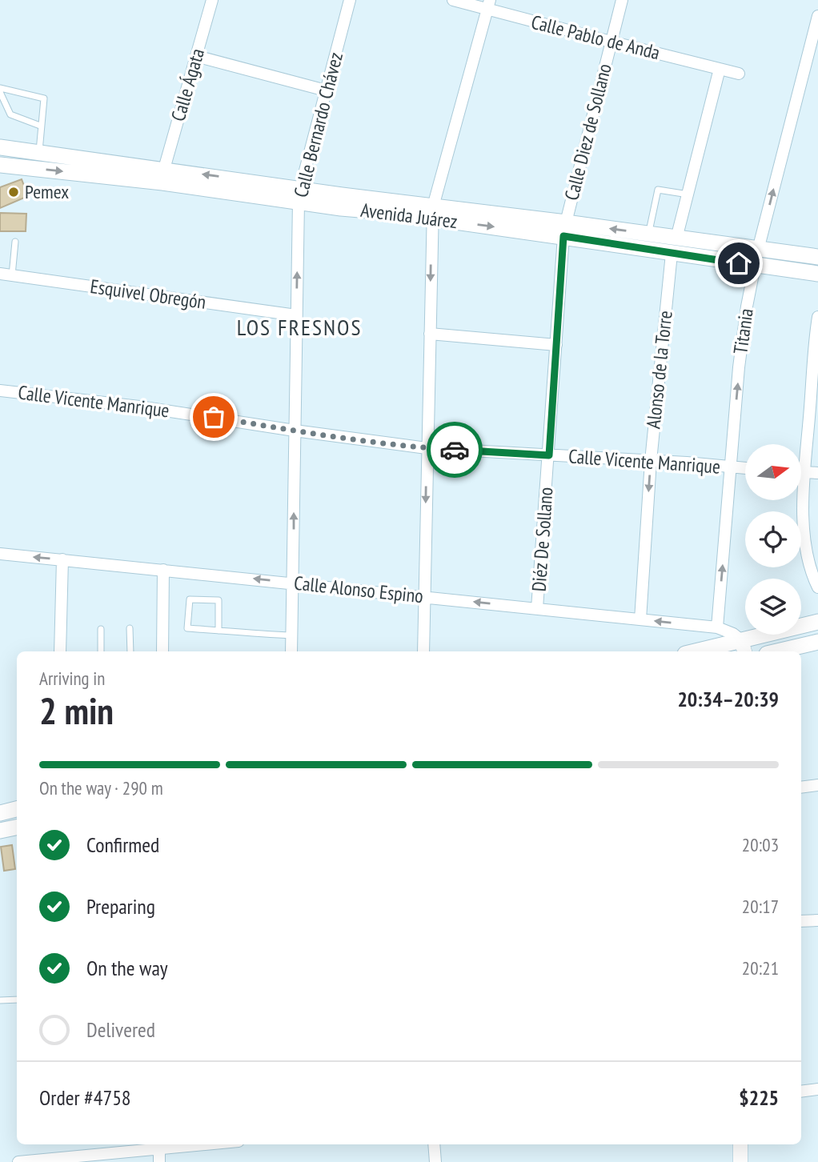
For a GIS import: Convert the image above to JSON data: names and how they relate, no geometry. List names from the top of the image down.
{
  "streets": {
    "main road": ["Avenida Juárez"],
    "street": [
      "Calle Pablo de Anda",
      "Calle Ágata",
      "Calle Bernardo Chávez",
      "Calle Diez de Sollano",
      "Esquivel Obregón",
      "Titania",
      "Alonso de la Torre",
      "Calle Vicente Manrique",
      "Diéz De Sollano",
      "Calle Alonso Espino"
    ]
  },
  "crossings": [
    ["Calle Pablo de Anda", "Calle Diez de Sollano"],
    ["Calle Ágata", "Avenida Juárez"],
    ["Calle Bernardo Chávez", "Avenida Juárez"],
    ["Calle Bernardo Chávez", "Esquivel Obregón"],
    ["Calle Bernardo Chávez", "Calle Vicente Manrique"],
    ["Calle Bernardo Chávez", "Calle Alonso Espino"],
    ["Calle Diez de Sollano", "Avenida Juárez"],
    ["Calle Diez de Sollano", "Diéz De Sollano"],
    ["Avenida Juárez", "Titania"],
    ["Avenida Juárez", "Alonso de la Torre"],
    ["Avenida Juárez", "Diéz De Sollano"],
    ["Titania", "Calle Vicente Manrique"],
    ["Titania", "Calle Alonso Espino"],
    ["Alonso de la Torre", "Calle Vicente Manrique"],
    ["Alonso de la Torre", "Calle Alonso Espino"],
    ["Calle Vicente Manrique", "Diéz De Sollano"],
    ["Diéz De Sollano", "Calle Alonso Espino"]
  ],
  "one_way": ["Calle Bernardo Chávez", "Alonso de la Torre", "Calle Alonso Espino"],
  "districts": ["LOS FRESNOS"],
  "places": ["Pemex"],
  "north": "right",
  "page": {
    "heading": ["2 min", "Arriving in", "20:34–20:39"],
    "panel": ["Order #4758", "$225"],
    "bar": "On the way · 290 m",
    "list": [
      ["Confirmed", "20:03"],
      ["Preparing", "20:17"],
      ["On the way", "20:21"],
      "Delivered"
    ]
  }
}
